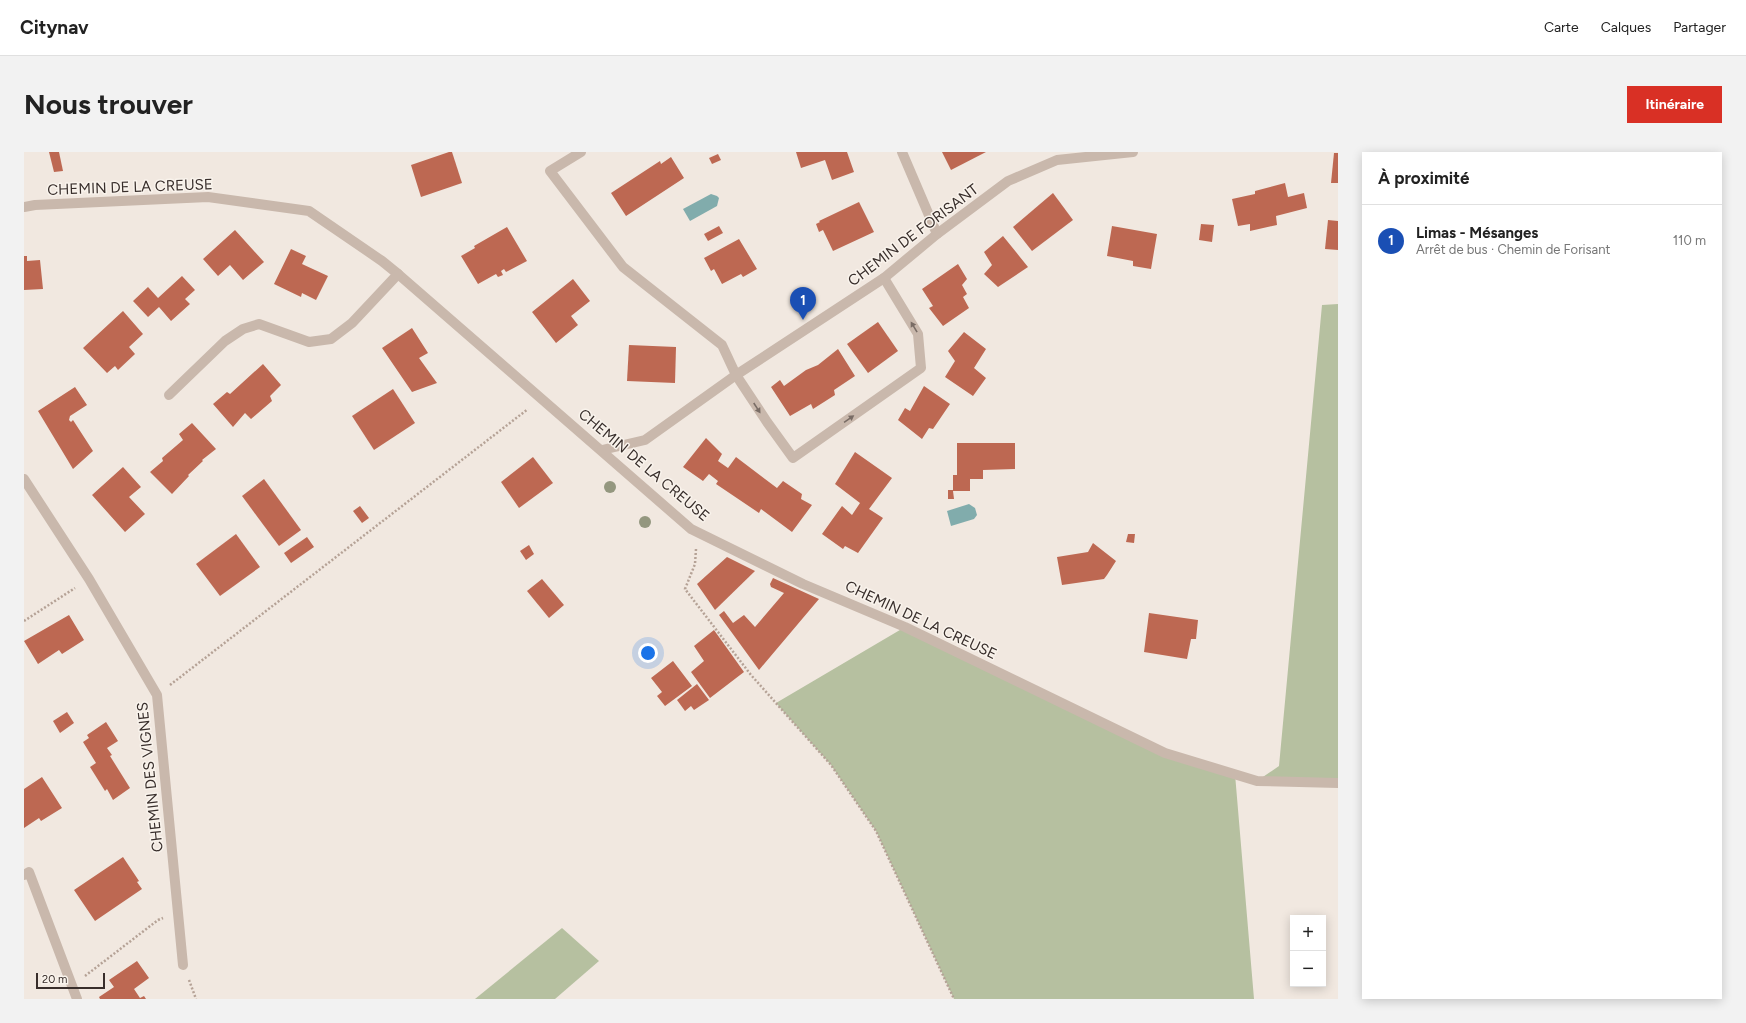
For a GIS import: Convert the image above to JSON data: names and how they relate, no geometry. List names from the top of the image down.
{
  "streets": {
    "street": ["CHEMIN DE LA CREUSE", "CHEMIN DE FORISANT", "CHEMIN DES VIGNES"]
  },
  "crossings": [
    ["CHEMIN DE LA CREUSE", "CHEMIN DE FORISANT"]
  ],
  "scale_bar": "20 m",
  "page": {
    "header": "Citynav",
    "nav": ["Carte", "Calques", "Partager"],
    "buttons": "Itinéraire",
    "title": "Nous trouver",
    "heading": "À proximité",
    "list": [
      {
        "mark": "1",
        "name": "Limas - Mésanges",
        "note": "Arrêt de bus · Chemin de Forisant",
        "value": "110 m"
      }
    ],
    "pins": "1",
    "map_buttons": ["+", "−"],
    "scale": "20 m"
  }
}
